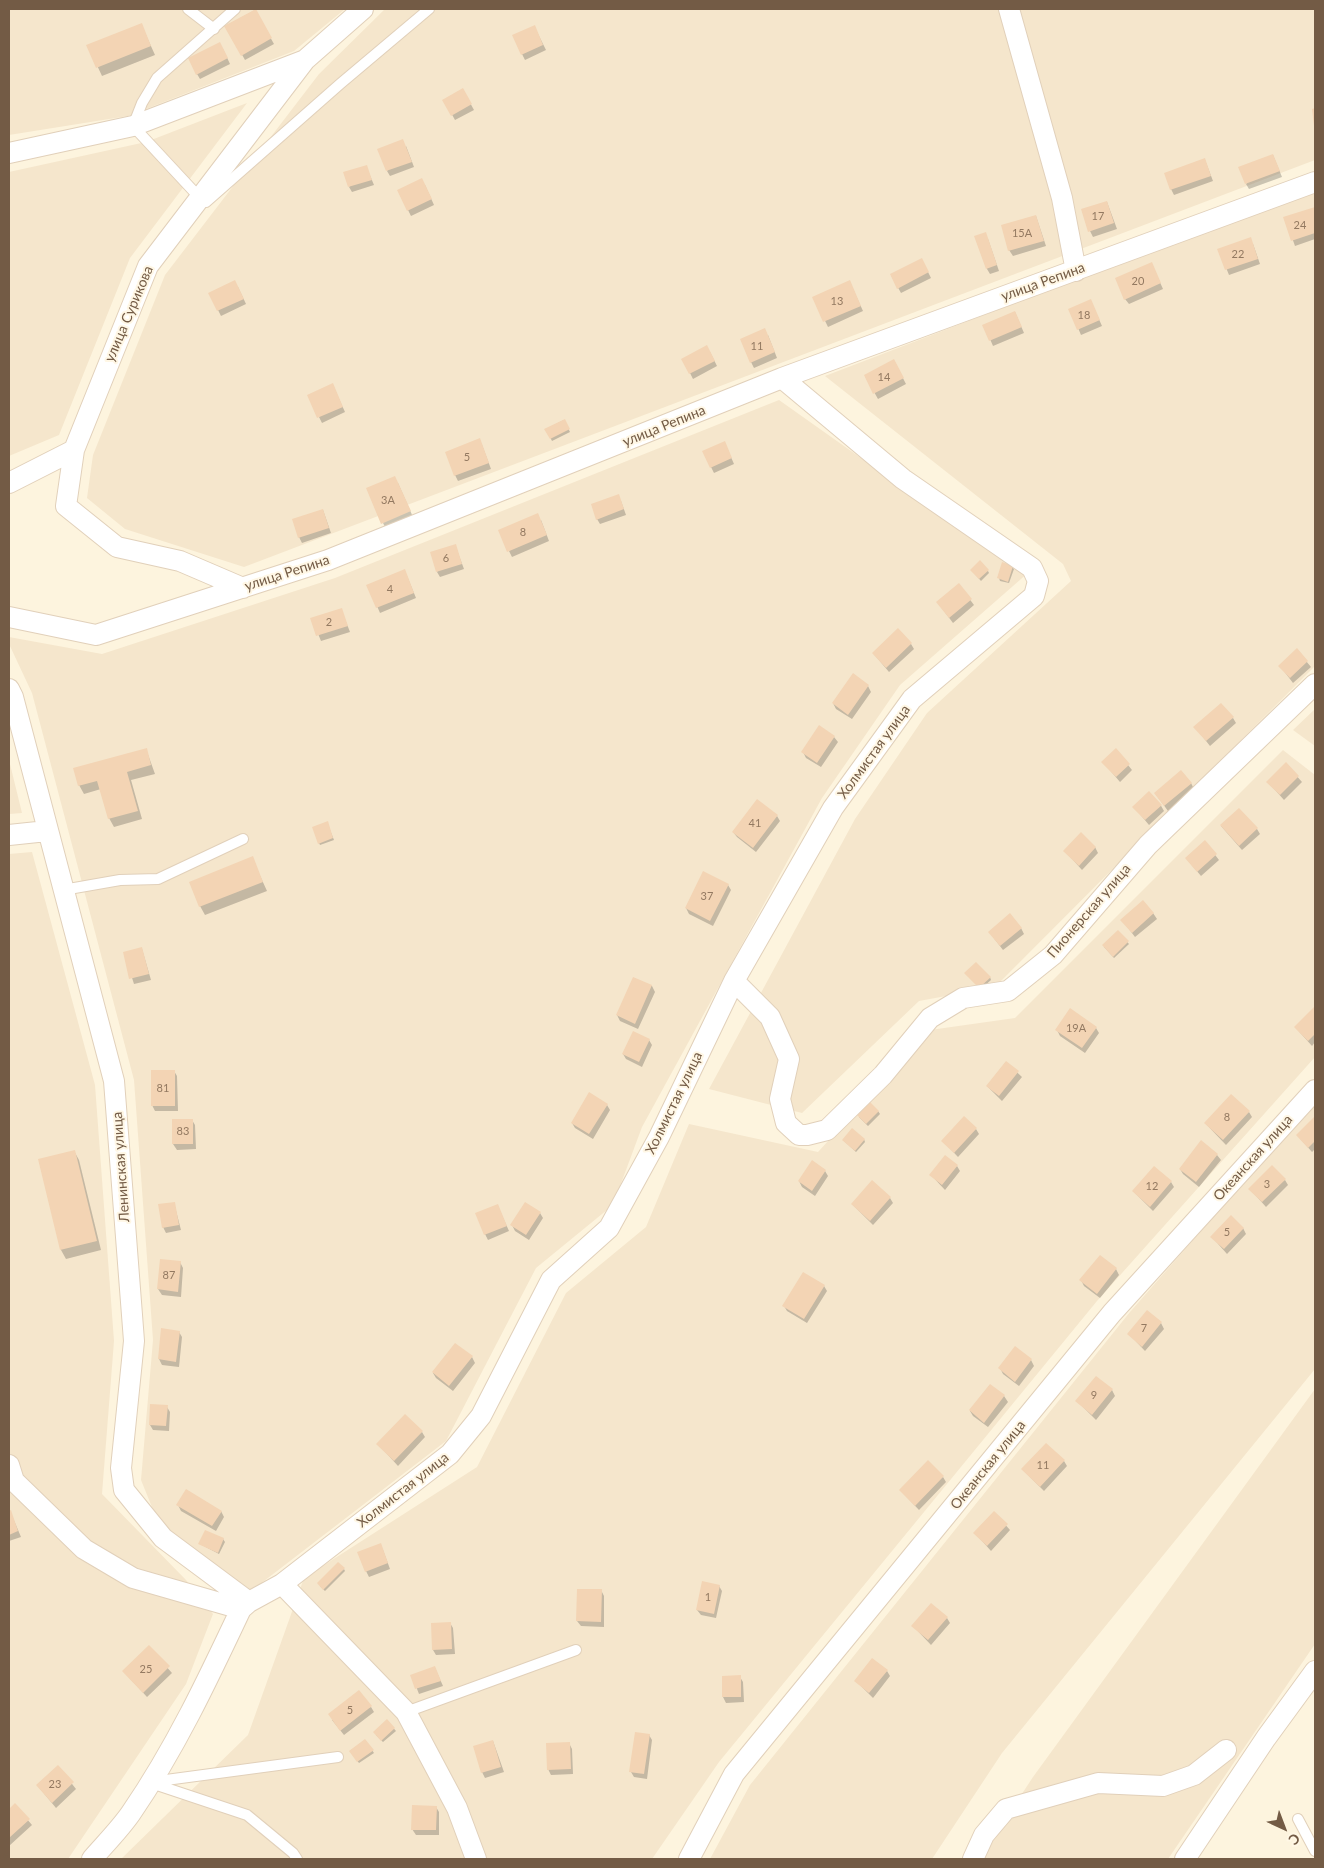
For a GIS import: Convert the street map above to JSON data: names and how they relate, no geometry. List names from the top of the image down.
{
  "streets": {
    "street": [
      "улица Репина",
      "улица Сурикова",
      "Холмистая улица",
      "Пионерская улица",
      "Океанская улица",
      "Ленинская улица"
    ]
  },
  "crossings": [
    ["улица Репина", "улица Сурикова"],
    ["улица Репина", "Холмистая улица"],
    ["Холмистая улица", "Пионерская улица"],
    ["Холмистая улица", "Ленинская улица"]
  ],
  "house_numbers": [
    "17",
    "24",
    "15А",
    "22",
    "20",
    "13",
    "18",
    "11",
    "14",
    "5",
    "3А",
    "8",
    "6",
    "4",
    "2",
    "41",
    "37",
    "19А",
    "81",
    "8",
    "83",
    "3",
    "12",
    "5",
    "87",
    "7",
    "9",
    "11",
    "1",
    "25",
    "5",
    "23"
  ],
  "north": "bottom right"
}
